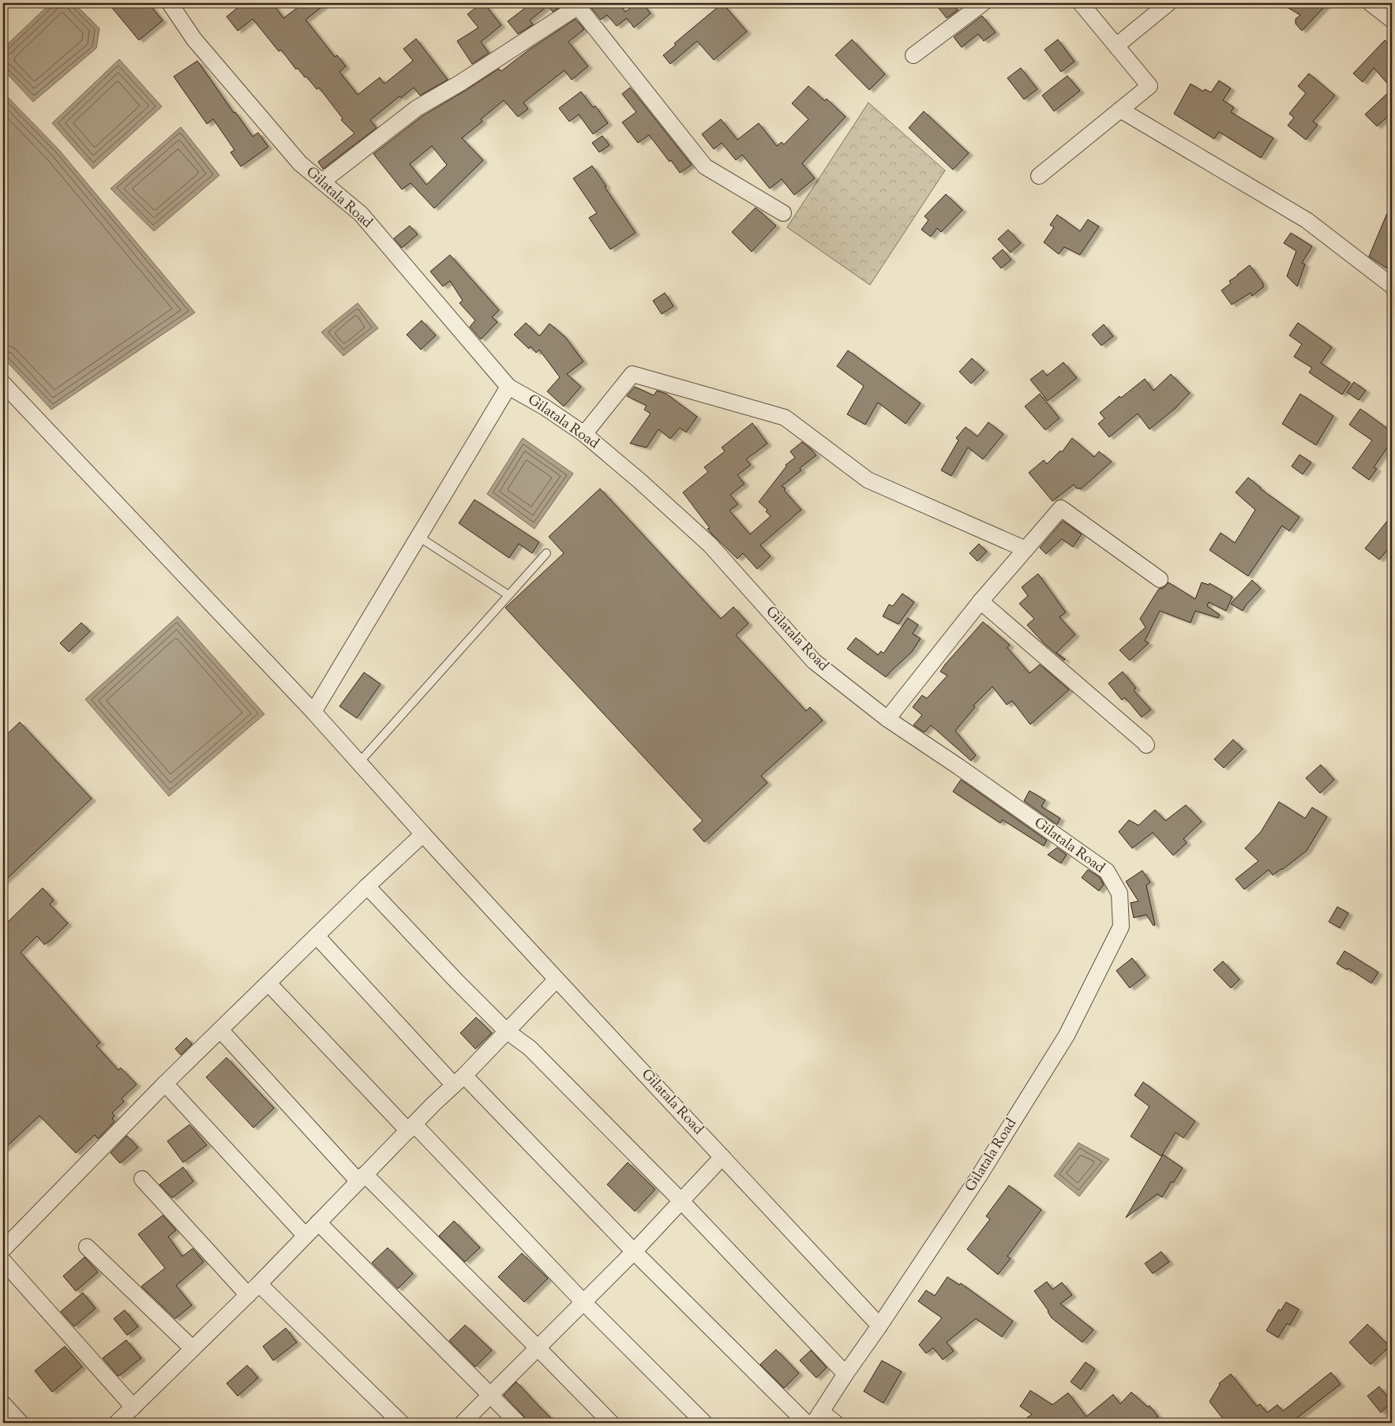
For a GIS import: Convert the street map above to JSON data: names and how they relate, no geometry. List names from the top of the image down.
{
  "streets": {
    "street": ["Gilatala Road"]
  }
}
